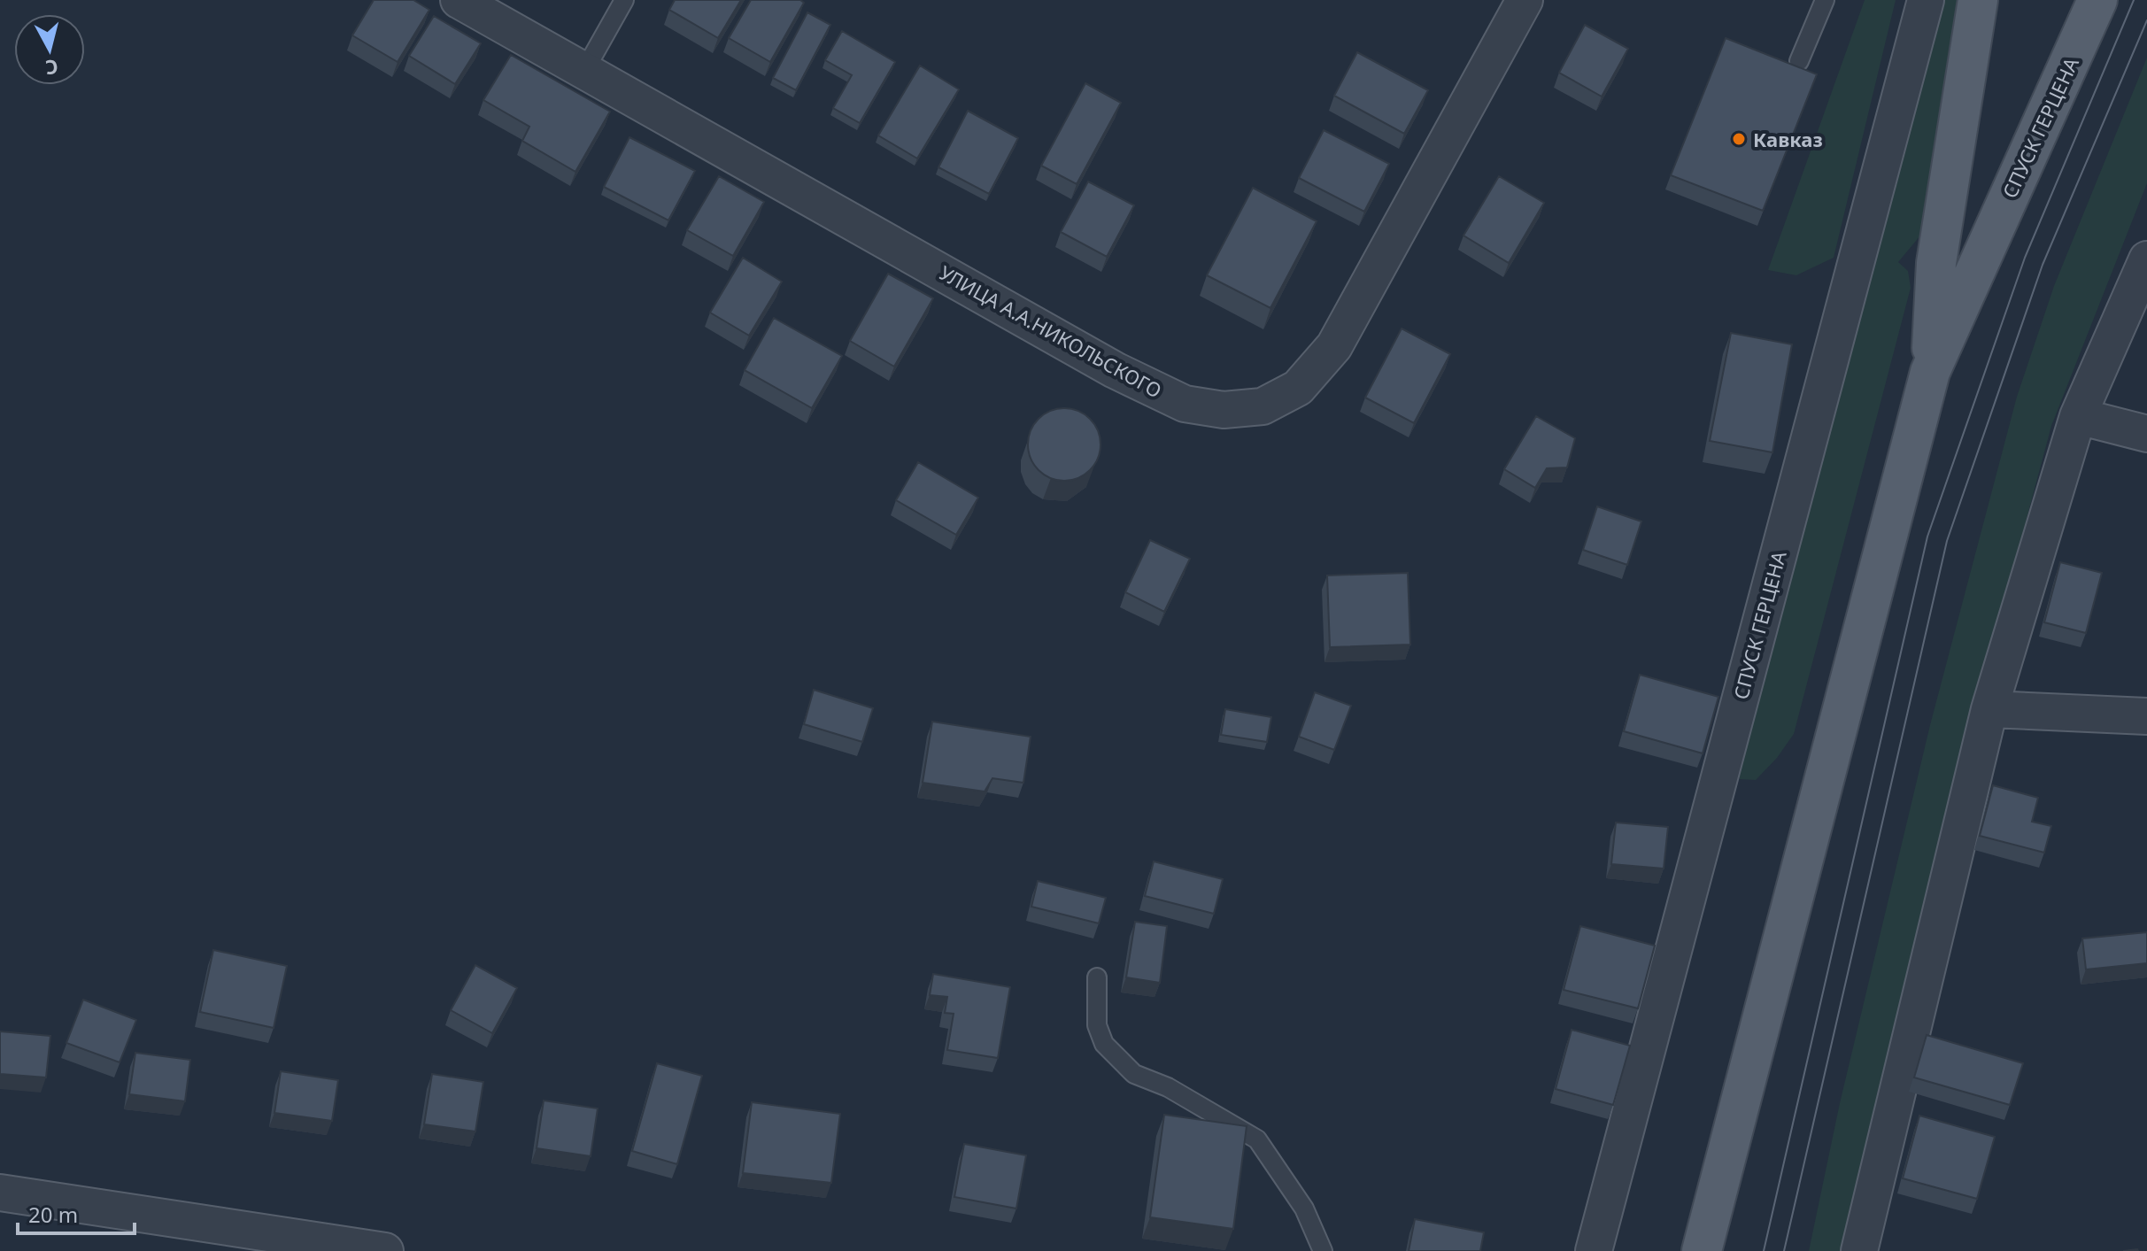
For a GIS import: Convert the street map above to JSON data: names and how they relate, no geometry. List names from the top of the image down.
{
  "streets": {
    "main road": ["СПУСК ГЕРЦЕНА"],
    "street": ["УЛИЦА А.А.НИКОЛЬСКОГО"]
  },
  "places": ["Кавказ"],
  "scale_bar": "20 m",
  "north": "bottom"
}
